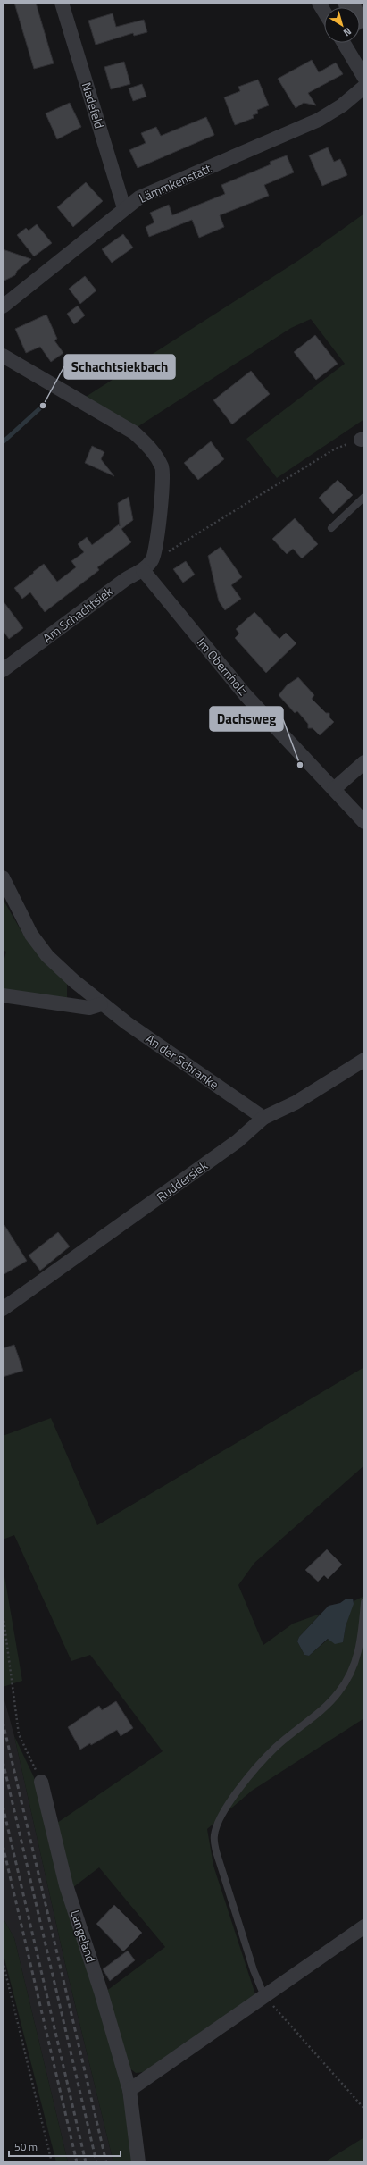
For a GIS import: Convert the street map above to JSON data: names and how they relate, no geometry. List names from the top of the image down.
{
  "streets": {
    "street": [
      "Nadefeld",
      "Lämmkenstatt",
      "Am Schachtsiek",
      "Im Obernholz",
      "An der Schranke",
      "Ruddersiek",
      "Langeland"
    ]
  },
  "crossings": [
    ["Nadefeld", "Lämmkenstatt"],
    ["Am Schachtsiek", "Im Obernholz"],
    ["An der Schranke", "Ruddersiek"]
  ],
  "places": ["Schachtsiekbach", "Dachsweg"],
  "scale_bar": "50 m",
  "north": "bottom right"
}
